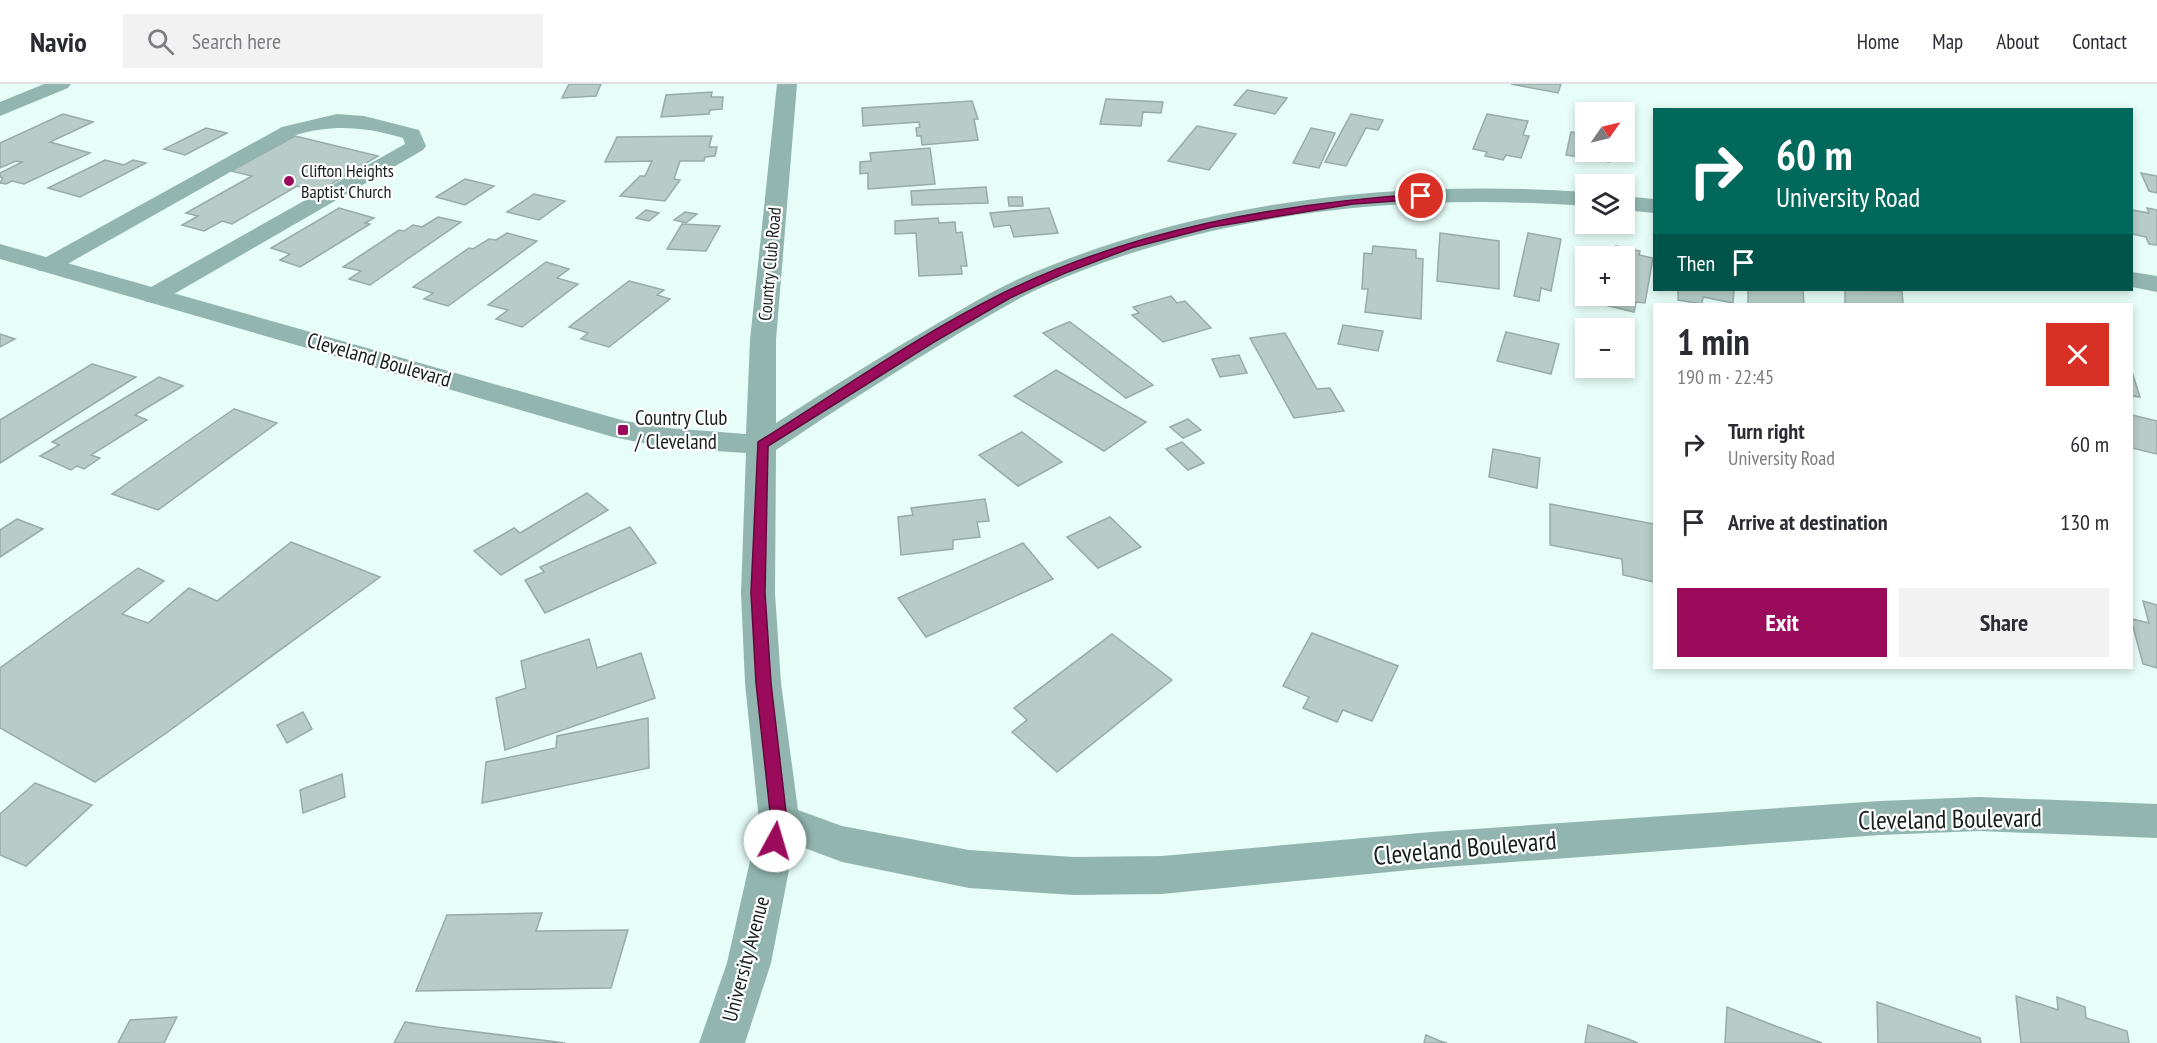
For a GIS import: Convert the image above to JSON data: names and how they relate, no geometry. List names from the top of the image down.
{
  "streets": {
    "street": ["Country Club Road", "Cleveland Boulevard", "University Avenue"]
  },
  "crossings": [
    ["Country Club Road", "Cleveland Boulevard"],
    ["Country Club Road", "University Avenue"],
    ["Cleveland Boulevard", "University Avenue"]
  ],
  "places": {
    "other": ["Clifton Heights Baptist Church"],
    "transit": ["Country Club / Cleveland"]
  },
  "north": "top right",
  "page": {
    "header": "Navio",
    "search": "Search here",
    "nav": [
      "Home",
      "Map",
      "About",
      "Contact"
    ],
    "map_buttons": ["+", "−"],
    "turn": ["60 m", "University Road"],
    "then": "Then",
    "heading": ["1 min", "190 m · 22:45"],
    "list": [
      {
        "name": "Turn right",
        "note": "University Road",
        "value": "60 m"
      },
      {
        "name": "Arrive at destination",
        "value": "130 m"
      }
    ],
    "buttons": ["Exit", "Share"]
  }
}
